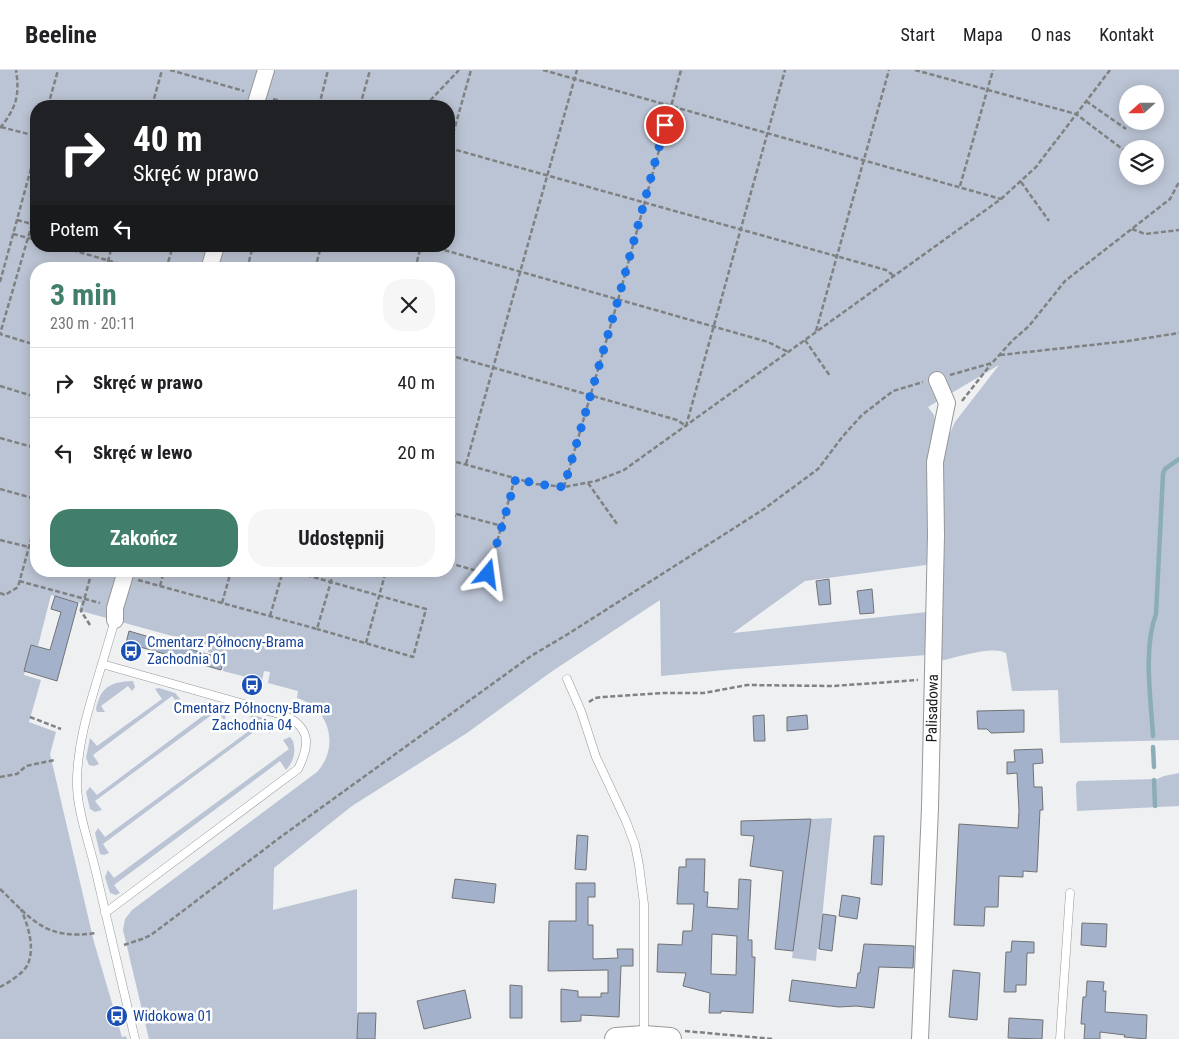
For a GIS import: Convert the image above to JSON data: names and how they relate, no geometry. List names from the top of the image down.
{
  "streets": {
    "street": ["Palisadowa"]
  },
  "places": {
    "bus stop": ["Cmentarz Północny-Brama Zachodnia 01", "Cmentarz Północny-Brama Zachodnia 04", "Widokowa 01"]
  },
  "north": "left",
  "page": {
    "header": "Beeline",
    "nav": [
      "Start",
      "Mapa",
      "O nas",
      "Kontakt"
    ],
    "turn": ["40 m", "Skręć w prawo"],
    "then": "Potem",
    "heading": ["3 min", "230 m · 20:11"],
    "list": [
      {
        "name": "Skręć w prawo",
        "value": "40 m"
      },
      {
        "name": "Skręć w lewo",
        "value": "20 m"
      }
    ],
    "buttons": ["Zakończ", "Udostępnij"]
  }
}
